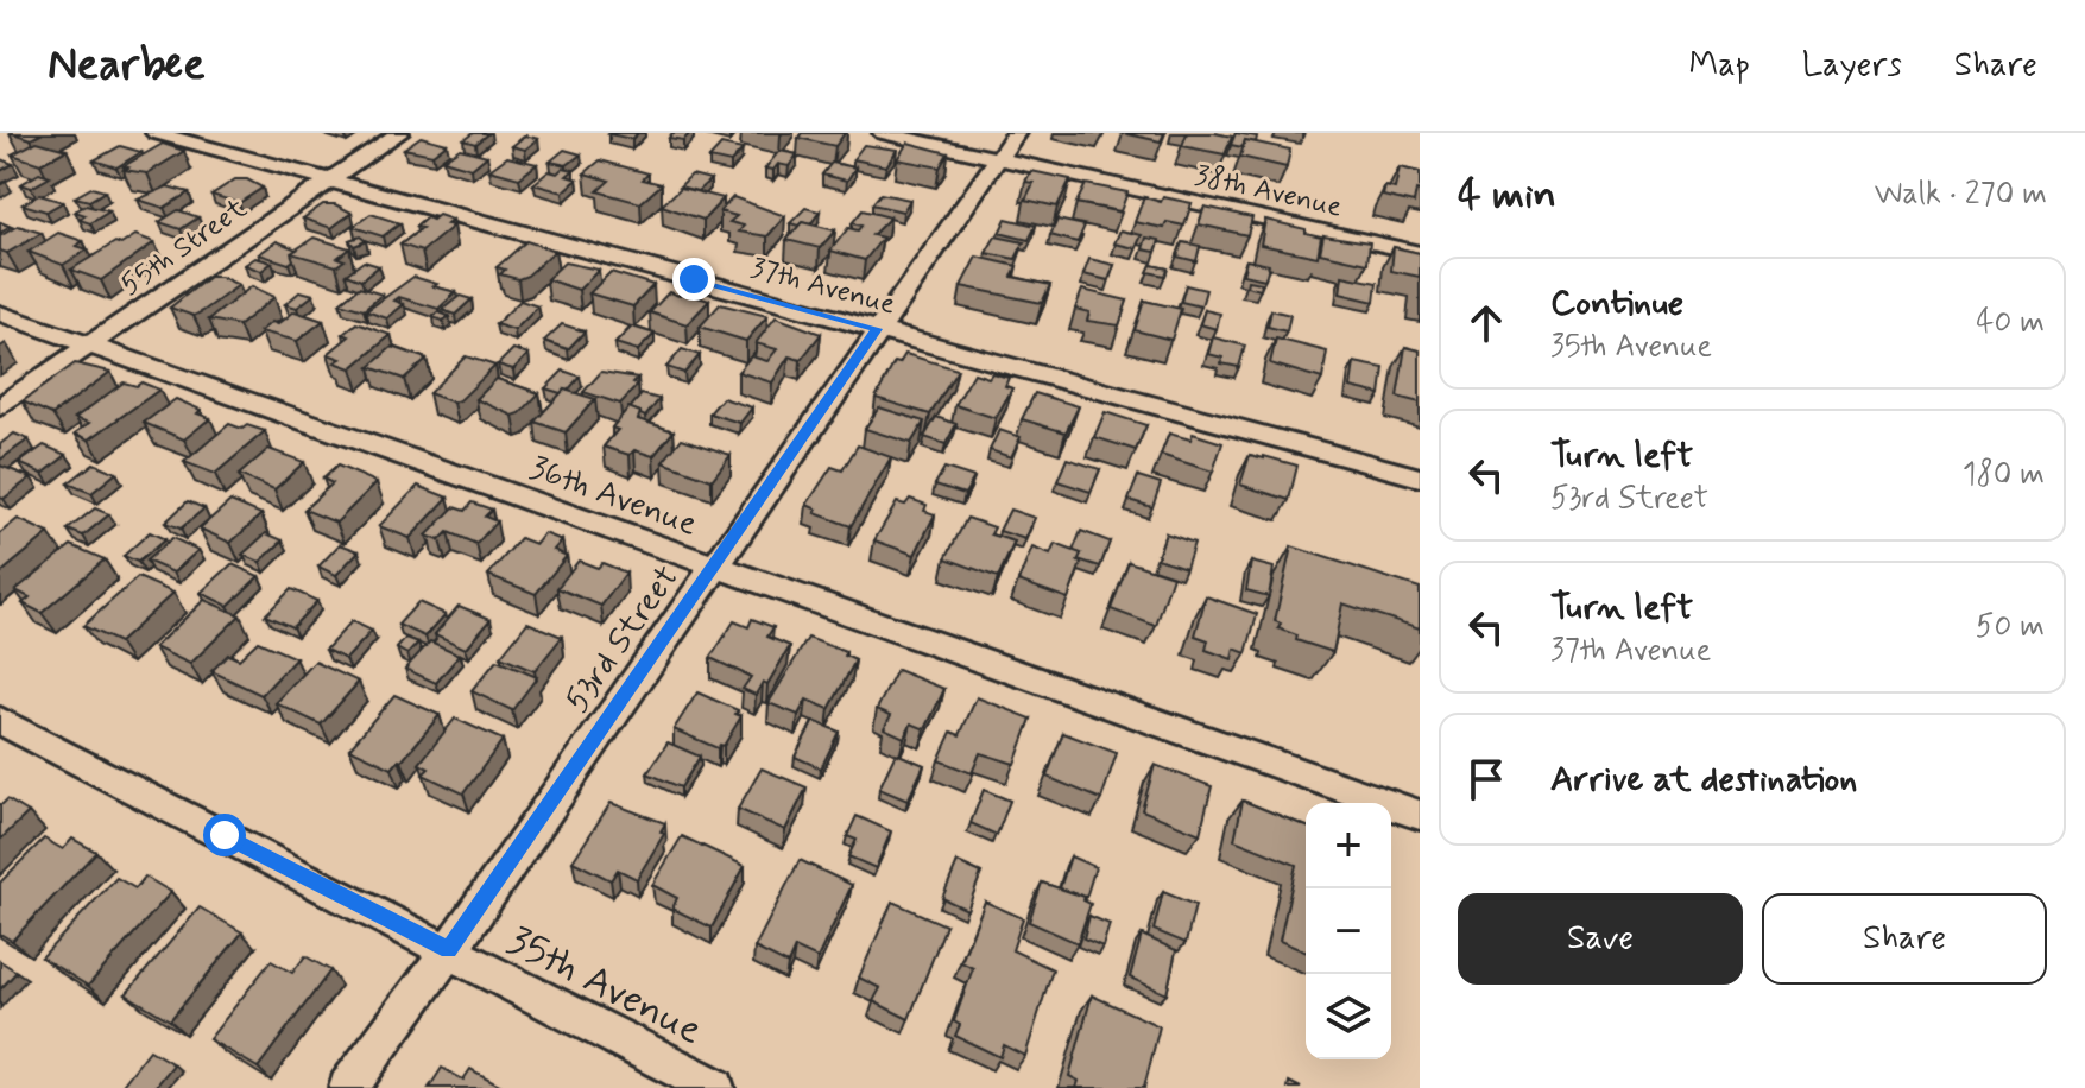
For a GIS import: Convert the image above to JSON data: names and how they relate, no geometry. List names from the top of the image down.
{
  "streets": {
    "street": [
      "38th Avenue",
      "55th Street",
      "37th Avenue",
      "36th Avenue",
      "53rd Street",
      "35th Avenue"
    ]
  },
  "crossings": [
    ["38th Avenue", "53rd Street"],
    ["55th Street", "37th Avenue"],
    ["55th Street", "36th Avenue"],
    ["37th Avenue", "53rd Street"],
    ["36th Avenue", "53rd Street"],
    ["53rd Street", "35th Avenue"]
  ],
  "page": {
    "header": "Nearbee",
    "nav": ["Map", "Layers", "Share"],
    "heading": ["4 min", "Walk · 270 m"],
    "list": [
      ["Continue", "35th Avenue", "40 m"],
      ["Turn left", "53rd Street", "180 m"],
      ["Turn left", "37th Avenue", "50 m"],
      "Arrive at destination"
    ],
    "map_buttons": ["+", "−"],
    "buttons": ["Save", "Share"]
  }
}
